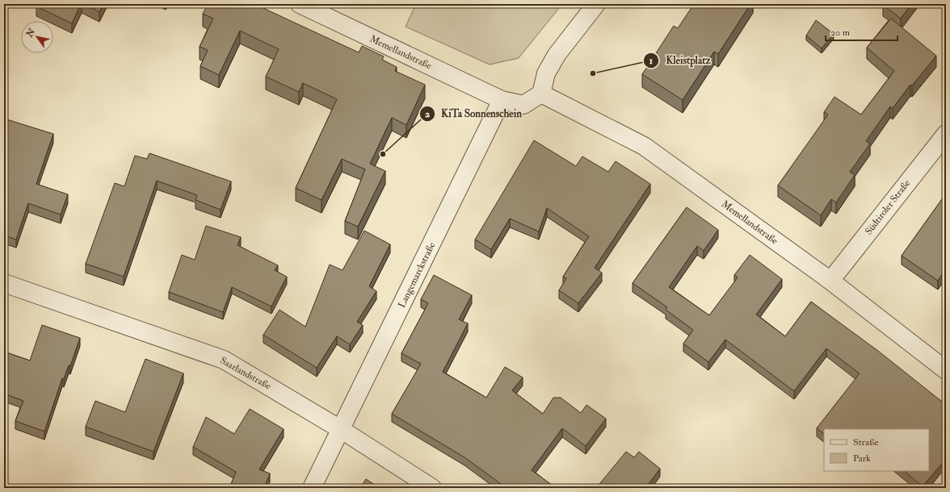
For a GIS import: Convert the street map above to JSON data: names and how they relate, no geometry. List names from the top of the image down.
{
  "streets": {
    "street": [
      "Memellandstraße",
      "Südtiroler Straße",
      "Langemarckstraße",
      "Saarlandstraße"
    ]
  },
  "crossings": [
    ["Memellandstraße", "Südtiroler Straße"],
    ["Memellandstraße", "Langemarckstraße"],
    ["Langemarckstraße", "Saarlandstraße"]
  ],
  "places": ["Kleistplatz", "KiTa Sonnenschein"],
  "legend": ["Straße", "Park"],
  "scale_bar": "20 m",
  "north": "top left"
}
